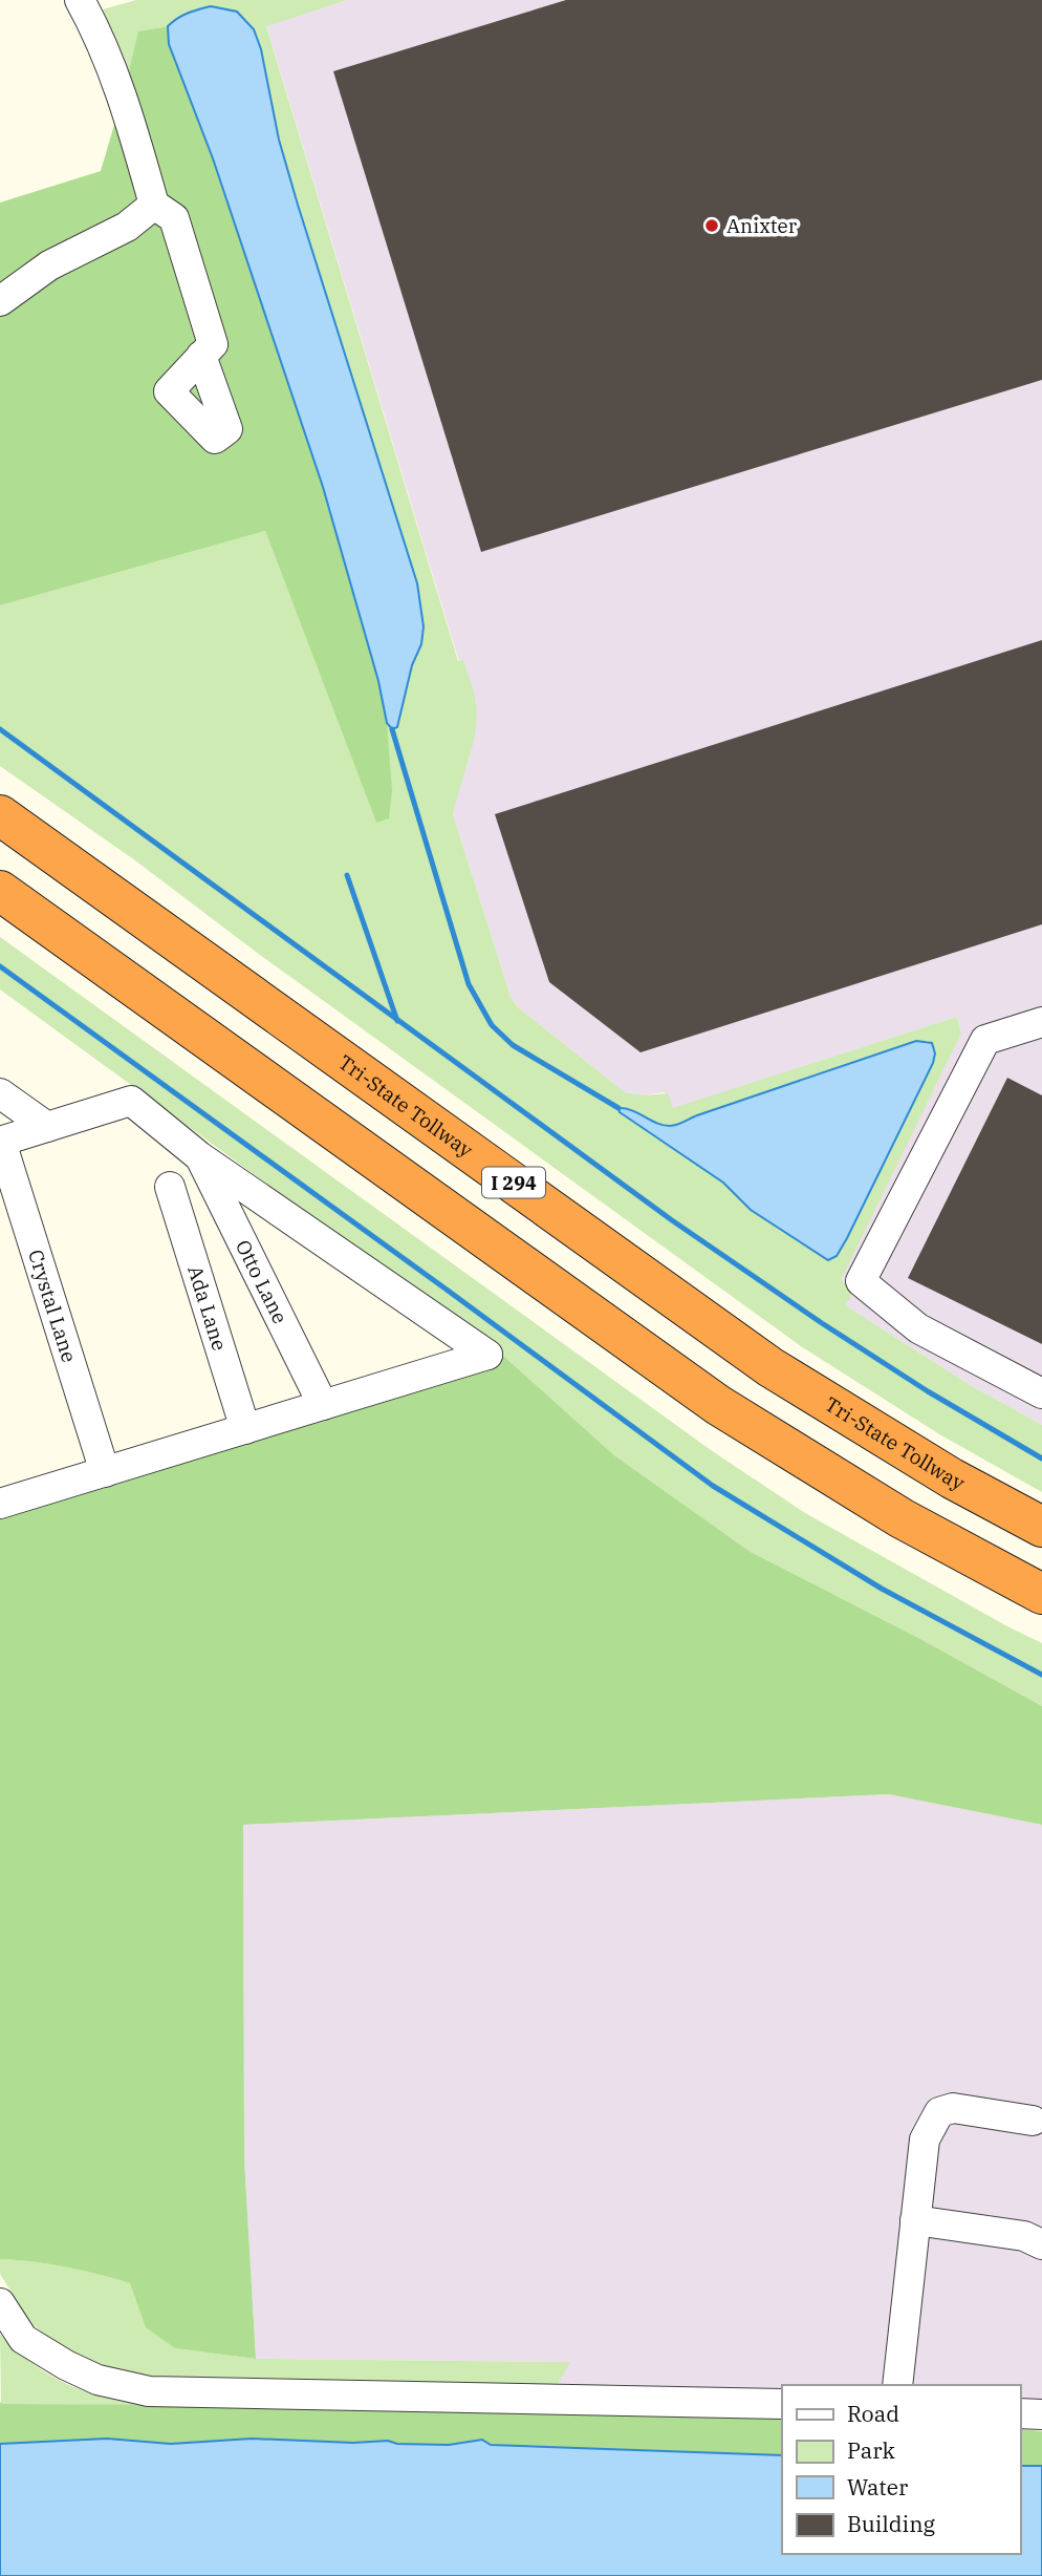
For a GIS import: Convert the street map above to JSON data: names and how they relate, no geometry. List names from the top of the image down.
{
  "streets": {
    "highway": ["Tri-State Tollway", "I 294"],
    "lane": ["Otto Lane", "Crystal Lane", "Ada Lane"]
  },
  "places": ["Anixter"],
  "legend": [
    "Road",
    "Park",
    "Water",
    "Building"
  ]
}
